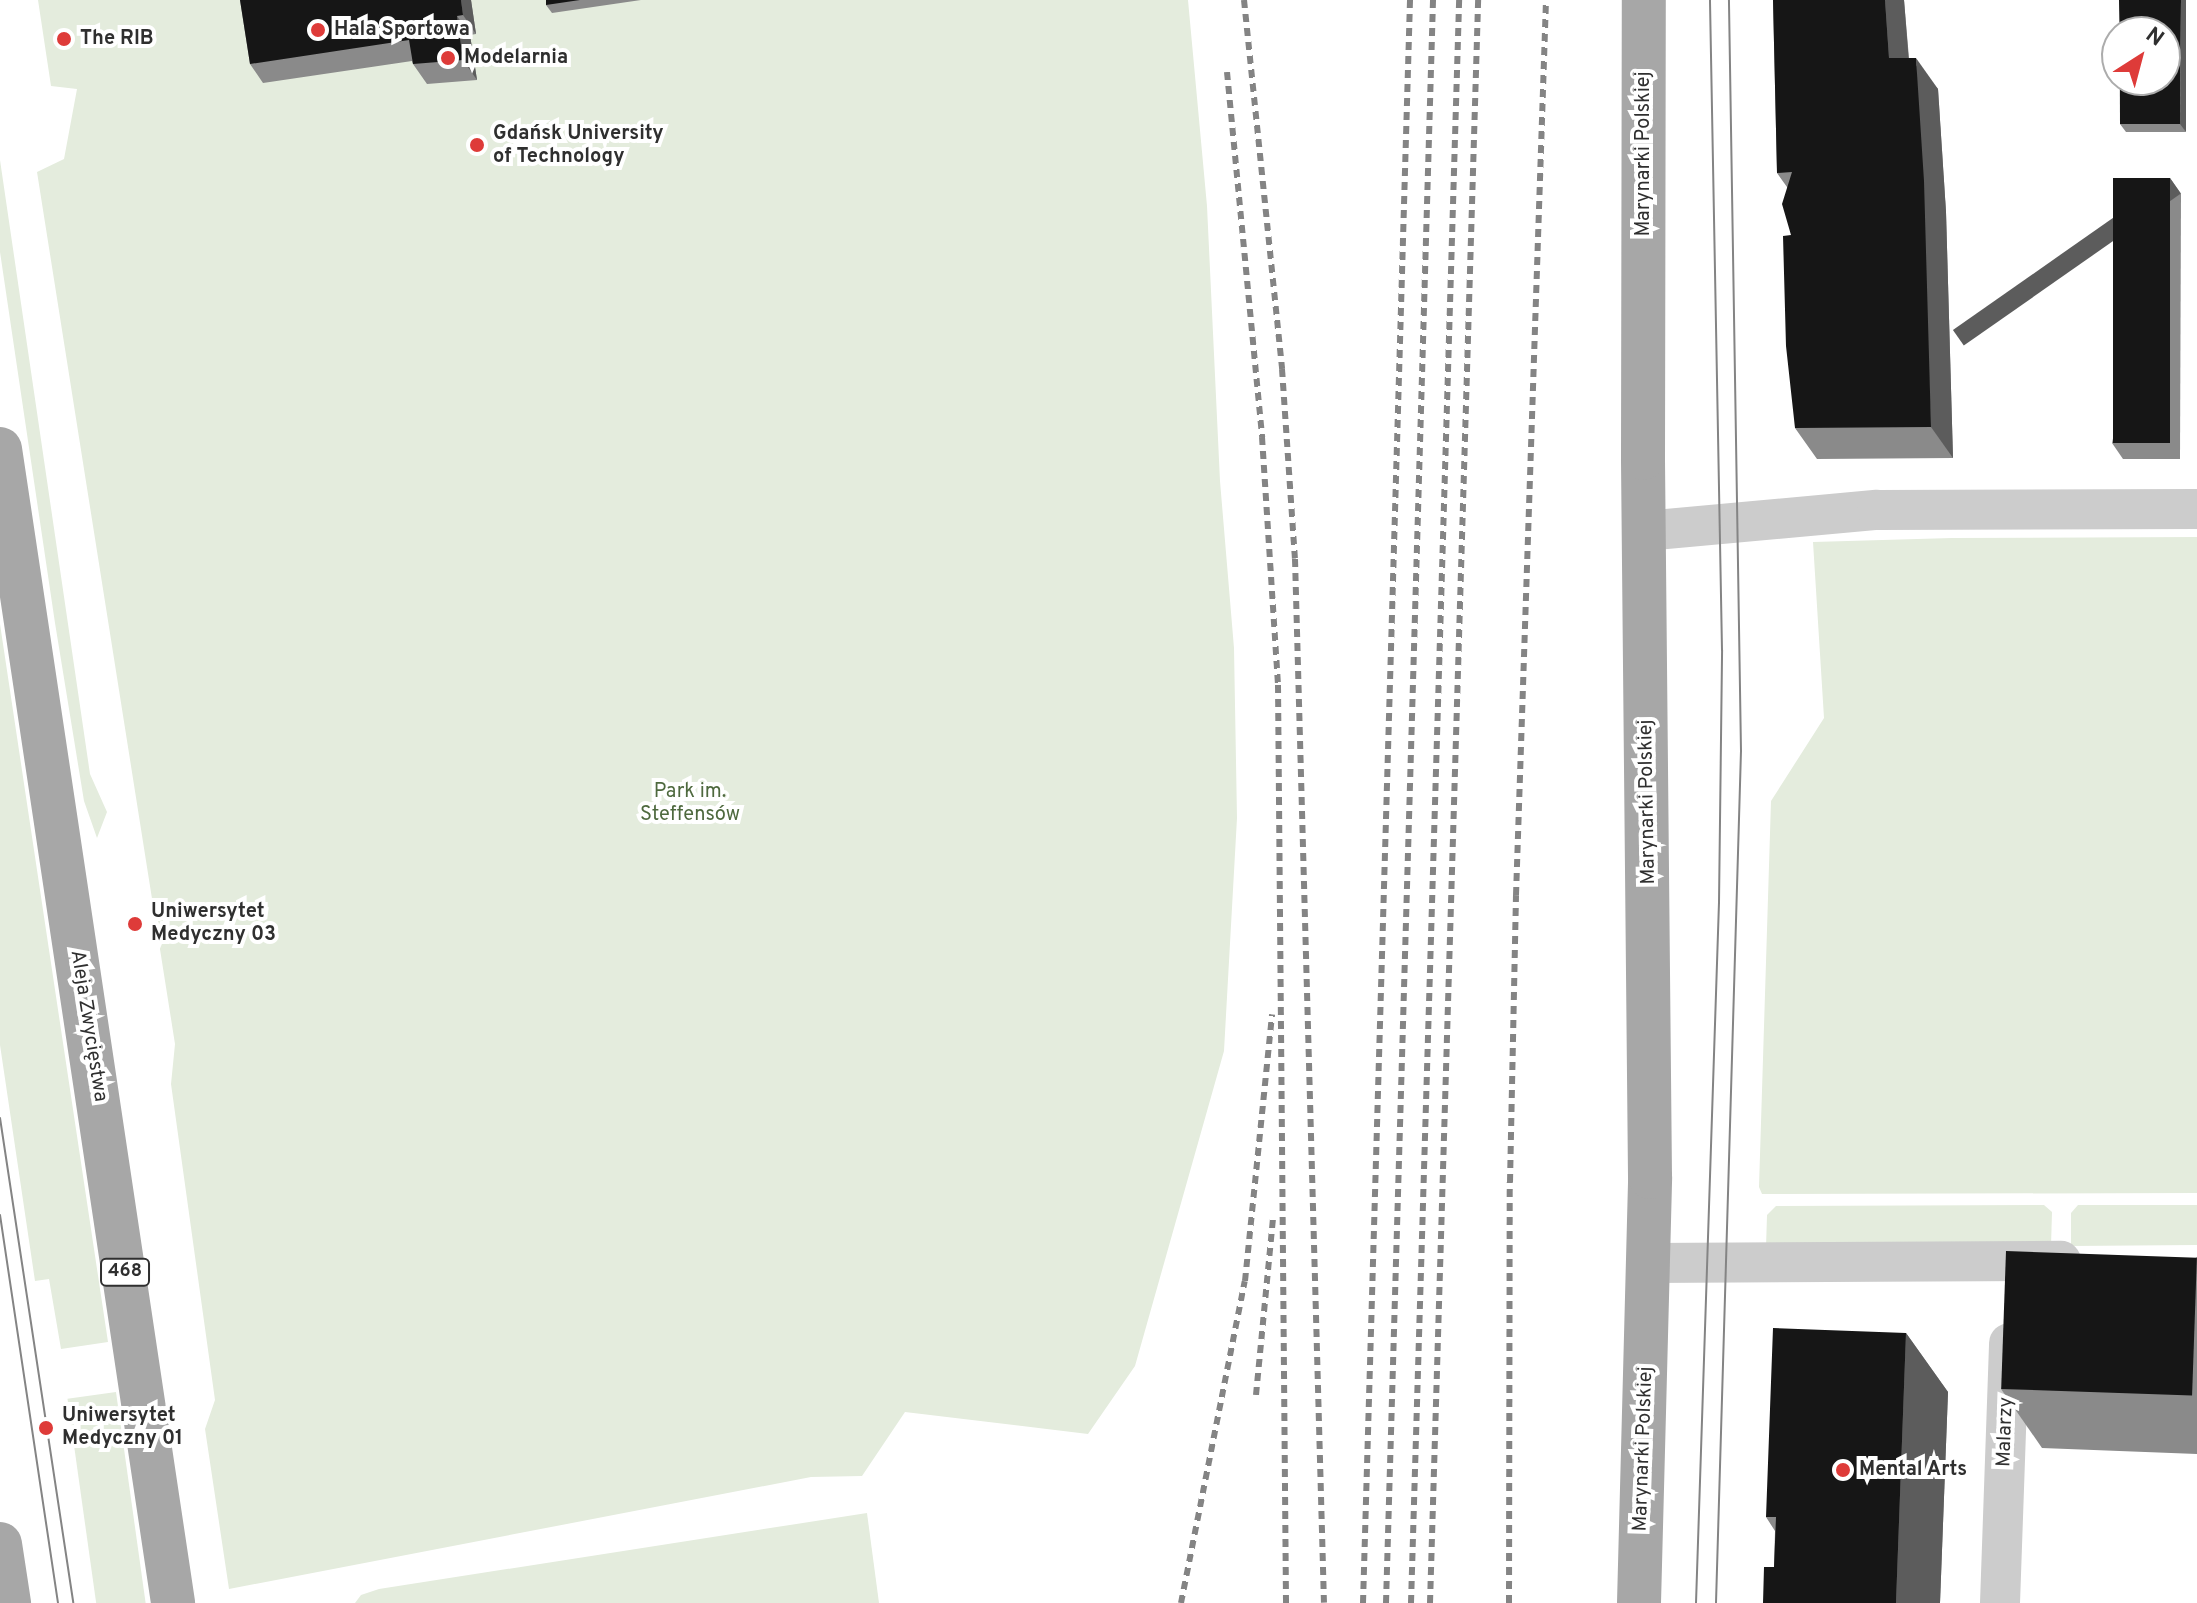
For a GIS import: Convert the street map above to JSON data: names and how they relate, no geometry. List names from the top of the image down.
{
  "streets": {
    "main road": ["Marynarki Polskiej", "Aleja Zwycięstwa", "468"],
    "street": ["Malarzy"]
  },
  "parks": ["Park im. Steffensów"],
  "places": [
    "Hala Sportowa",
    "The RIB",
    "Modelarnia",
    "Gdańsk University of Technology",
    "Uniwersytet Medyczny 03",
    "Uniwersytet Medyczny 01",
    "Mental Arts"
  ],
  "north": "top right"
}
